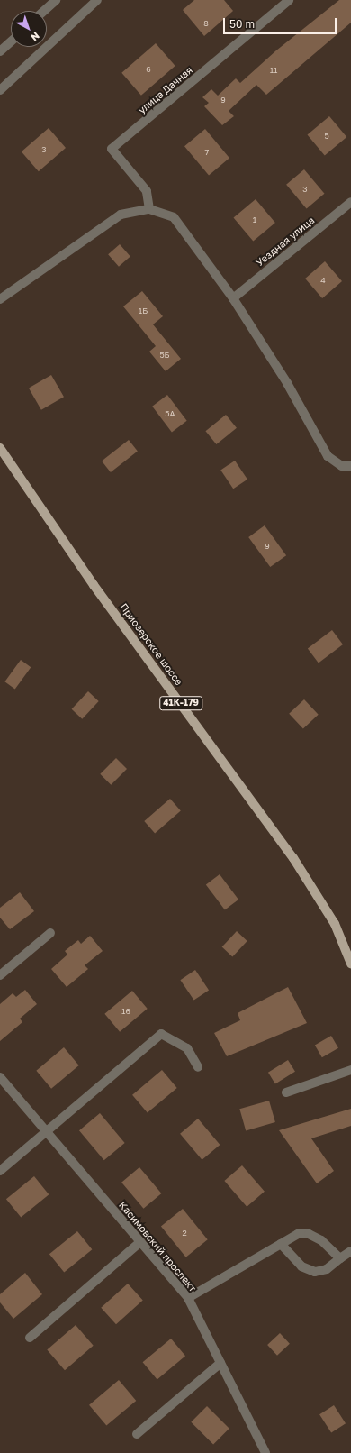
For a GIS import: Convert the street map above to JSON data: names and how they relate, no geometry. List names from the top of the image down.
{
  "streets": {
    "main road": ["Приозерское шоссе", "41К-179"],
    "street": ["улица Дачная", "Уездная улица", "Касимовский проспект"]
  },
  "house_numbers": [
    "8",
    "6",
    "11",
    "9",
    "5",
    "3",
    "7",
    "3",
    "1",
    "4",
    "1Б",
    "5Б",
    "5А",
    "9",
    "16",
    "2"
  ],
  "scale_bar": "50 m",
  "north": "bottom right"
}
